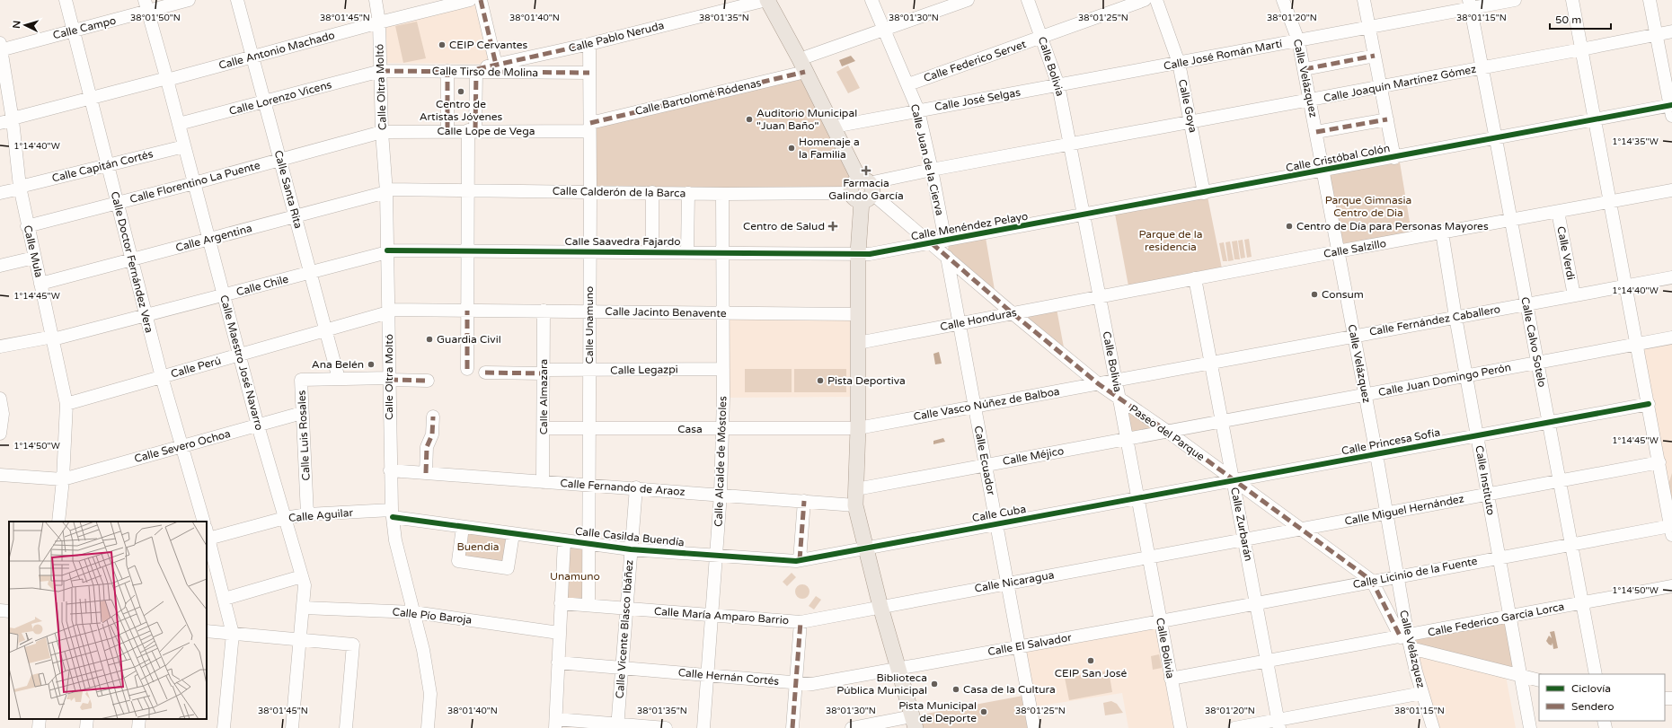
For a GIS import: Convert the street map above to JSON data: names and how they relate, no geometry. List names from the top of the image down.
{
  "streets": {
    "street": [
      "Calle Campo",
      "Calle Pablo Neruda",
      "Calle Antonio Machado",
      "Calle José Román Martí",
      "Calle Federico Servet",
      "Calle Bolivia",
      "Calle Tirso de Molina",
      "Calle Velázquez",
      "Calle Joaquín Martínez Gómez",
      "Calle Oltra Moltó",
      "Calle Bartolomé Ródenas",
      "Calle Lorenzo Vicens",
      "Calle José Selgas",
      "Calle Goya",
      "Calle Lope de Vega",
      "Calle Cristóbal Colón",
      "Calle Juan de la Cierva",
      "Calle Capitán Cortés",
      "Calle Florentino La Puente",
      "Calle Santa Rita",
      "Calle Calderón de la Barca",
      "Calle Menéndez Pelayo",
      "Calle Argentina",
      "Calle Saavedra Fajardo",
      "Calle Salzillo",
      "Calle Mula",
      "Calle Verdi",
      "Calle Doctor Fernández Vera",
      "Calle Chile",
      "Calle Jacinto Benavente",
      "Calle Honduras",
      "Calle Fernández Caballero",
      "Calle Unamuno",
      "Calle Calvo Sotelo",
      "Calle Maestro José Navarro",
      "Calle Perú",
      "Calle Legazpi",
      "Calle Juan Domingo Perón",
      "Calle Almazara",
      "Calle Vasco Núñez de Balboa",
      "Casa",
      "Paseo del Parque",
      "Calle Luis Rosales",
      "Calle Princesa Sofía",
      "Calle Severo Ochoa",
      "Calle Méjico",
      "Calle Ecuador",
      "Calle Alcalde de Móstoles",
      "Calle Instituto",
      "Calle Fernando de Araoz",
      "Calle Miguel Hernández",
      "Calle Cuba",
      "Calle Aguilar",
      "Calle Zurbarán",
      "Calle Casilda Buendía",
      "Calle Licinio de la Fuente",
      "Calle Nicaragua",
      "Calle Pío Baroja",
      "Calle María Amparo Barrio",
      "Calle Federico García Lorca",
      "Calle Vicente Blasco Ibáñez",
      "Calle El Salvador",
      "Calle Hernán Cortés"
    ]
  },
  "crossings": [
    ["Calle Campo", "Calle Mula"],
    ["Calle Campo", "Calle Doctor Fernández Vera"],
    ["Calle Campo", "Calle Maestro José Navarro"],
    ["Calle Pablo Neruda", "Calle Tirso de Molina"],
    ["Calle Pablo Neruda", "Calle Unamuno"],
    ["Calle Antonio Machado", "Calle Oltra Moltó"],
    ["Calle Antonio Machado", "Calle Santa Rita"],
    ["Calle Antonio Machado", "Calle Mula"],
    ["Calle Antonio Machado", "Calle Doctor Fernández Vera"],
    ["Calle Antonio Machado", "Calle Maestro José Navarro"],
    ["Calle José Román Martí", "Calle Bolivia"],
    ["Calle José Román Martí", "Calle Velázquez"],
    ["Calle José Román Martí", "Calle José Selgas"],
    ["Calle José Román Martí", "Calle Goya"],
    ["Calle José Román Martí", "Calle Calvo Sotelo"],
    ["Calle Federico Servet", "Calle Bolivia"],
    ["Calle Federico Servet", "Calle Juan de la Cierva"],
    ["Calle Bolivia", "Calle Joaquín Martínez Gómez"],
    ["Calle Bolivia", "Calle José Selgas"],
    ["Calle Bolivia", "Calle Cristóbal Colón"],
    ["Calle Bolivia", "Calle Menéndez Pelayo"],
    ["Calle Bolivia", "Calle Salzillo"],
    ["Calle Bolivia", "Calle Honduras"],
    ["Calle Bolivia", "Calle Fernández Caballero"],
    ["Calle Bolivia", "Calle Juan Domingo Perón"],
    ["Calle Bolivia", "Calle Vasco Núñez de Balboa"],
    ["Calle Bolivia", "Paseo del Parque"],
    ["Calle Bolivia", "Calle Princesa Sofía"],
    ["Calle Bolivia", "Calle Méjico"],
    ["Calle Bolivia", "Calle Miguel Hernández"],
    ["Calle Bolivia", "Calle Cuba"],
    ["Calle Bolivia", "Calle Licinio de la Fuente"],
    ["Calle Bolivia", "Calle Nicaragua"],
    ["Calle Bolivia", "Calle Federico García Lorca"],
    ["Calle Bolivia", "Calle El Salvador"],
    ["Calle Tirso de Molina", "Calle Oltra Moltó"],
    ["Calle Tirso de Molina", "Calle Lorenzo Vicens"],
    ["Calle Tirso de Molina", "Calle Unamuno"],
    ["Calle Velázquez", "Calle Joaquín Martínez Gómez"],
    ["Calle Velázquez", "Calle Cristóbal Colón"],
    ["Calle Velázquez", "Calle Salzillo"],
    ["Calle Velázquez", "Calle Fernández Caballero"],
    ["Calle Velázquez", "Calle Juan Domingo Perón"],
    ["Calle Velázquez", "Paseo del Parque"],
    ["Calle Velázquez", "Calle Princesa Sofía"],
    ["Calle Velázquez", "Calle Miguel Hernández"],
    ["Calle Velázquez", "Calle Licinio de la Fuente"],
    ["Calle Velázquez", "Calle Federico García Lorca"],
    ["Calle Joaquín Martínez Gómez", "Calle Goya"],
    ["Calle Joaquín Martínez Gómez", "Calle Juan de la Cierva"],
    ["Calle Joaquín Martínez Gómez", "Calle Calderón de la Barca"],
    ["Calle Joaquín Martínez Gómez", "Calle Calvo Sotelo"],
    ["Calle Oltra Moltó", "Calle Lorenzo Vicens"],
    ["Calle Oltra Moltó", "Calle Lope de Vega"],
    ["Calle Oltra Moltó", "Calle Florentino La Puente"],
    ["Calle Oltra Moltó", "Calle Calderón de la Barca"],
    ["Calle Oltra Moltó", "Calle Argentina"],
    ["Calle Oltra Moltó", "Calle Saavedra Fajardo"],
    ["Calle Oltra Moltó", "Calle Chile"],
    ["Calle Oltra Moltó", "Calle Jacinto Benavente"],
    ["Calle Oltra Moltó", "Calle Perú"],
    ["Calle Oltra Moltó", "Calle Luis Rosales"],
    ["Calle Oltra Moltó", "Calle Fernando de Araoz"],
    ["Calle Oltra Moltó", "Calle Aguilar"],
    ["Calle Oltra Moltó", "Calle Casilda Buendía"],
    ["Calle Oltra Moltó", "Calle Pío Baroja"],
    ["Calle Bartolomé Ródenas", "Calle Lope de Vega"],
    ["Calle Bartolomé Ródenas", "Calle Juan de la Cierva"],
    ["Calle Bartolomé Ródenas", "Calle Unamuno"],
    ["Calle Lorenzo Vicens", "Calle Santa Rita"],
    ["Calle Lorenzo Vicens", "Calle Maestro José Navarro"],
    ["Calle José Selgas", "Calle Juan de la Cierva"],
    ["Calle Goya", "Calle Cristóbal Colón"],
    ["Calle Lope de Vega", "Calle Florentino La Puente"],
    ["Calle Lope de Vega", "Calle Unamuno"],
    ["Calle Cristóbal Colón", "Calle Menéndez Pelayo"],
    ["Calle Cristóbal Colón", "Calle Calvo Sotelo"],
    ["Calle Juan de la Cierva", "Calle Calderón de la Barca"],
    ["Calle Juan de la Cierva", "Calle Menéndez Pelayo"],
    ["Calle Capitán Cortés", "Calle Mula"],
    ["Calle Capitán Cortés", "Calle Doctor Fernández Vera"],
    ["Calle Capitán Cortés", "Calle Maestro José Navarro"],
    ["Calle Florentino La Puente", "Calle Santa Rita"],
    ["Calle Florentino La Puente", "Calle Mula"],
    ["Calle Florentino La Puente", "Calle Doctor Fernández Vera"],
    ["Calle Florentino La Puente", "Calle Maestro José Navarro"],
    ["Calle Santa Rita", "Calle Argentina"],
    ["Calle Santa Rita", "Calle Chile"],
    ["Calle Santa Rita", "Calle Perú"],
    ["Calle Santa Rita", "Calle Luis Rosales"],
    ["Calle Calderón de la Barca", "Calle Argentina"],
    ["Calle Calderón de la Barca", "Calle Unamuno"],
    ["Calle Calderón de la Barca", "Paseo del Parque"],
    ["Calle Calderón de la Barca", "Calle Alcalde de Móstoles"],
    ["Calle Menéndez Pelayo", "Calle Saavedra Fajardo"],
    ["Calle Menéndez Pelayo", "Paseo del Parque"],
    ["Calle Argentina", "Calle Mula"],
    ["Calle Argentina", "Calle Doctor Fernández Vera"],
    ["Calle Argentina", "Calle Maestro José Navarro"],
    ["Calle Saavedra Fajardo", "Calle Chile"],
    ["Calle Saavedra Fajardo", "Calle Unamuno"],
    ["Calle Saavedra Fajardo", "Calle Alcalde de Móstoles"],
    ["Calle Salzillo", "Calle Verdi"],
    ["Calle Salzillo", "Calle Honduras"],
    ["Calle Salzillo", "Calle Calvo Sotelo"],
    ["Calle Salzillo", "Calle Instituto"],
    ["Calle Salzillo", "Calle Zurbarán"],
    ["Calle Mula", "Calle Chile"],
    ["Calle Mula", "Calle Perú"],
    ["Calle Mula", "Calle Severo Ochoa"],
    ["Calle Verdi", "Calle Fernández Caballero"],
    ["Calle Doctor Fernández Vera", "Calle Chile"],
    ["Calle Doctor Fernández Vera", "Calle Perú"],
    ["Calle Doctor Fernández Vera", "Calle Severo Ochoa"],
    ["Calle Chile", "Calle Maestro José Navarro"],
    ["Calle Jacinto Benavente", "Calle Unamuno"],
    ["Calle Jacinto Benavente", "Calle Perú"],
    ["Calle Jacinto Benavente", "Calle Almazara"],
    ["Calle Jacinto Benavente", "Calle Alcalde de Móstoles"],
    ["Calle Honduras", "Paseo del Parque"],
    ["Calle Honduras", "Calle Ecuador"],
    ["Calle Fernández Caballero", "Calle Calvo Sotelo"],
    ["Calle Fernández Caballero", "Calle Vasco Núñez de Balboa"],
    ["Calle Fernández Caballero", "Calle Instituto"],
    ["Calle Fernández Caballero", "Calle Zurbarán"],
    ["Calle Unamuno", "Calle Legazpi"],
    ["Calle Unamuno", "Casa"],
    ["Calle Unamuno", "Calle Fernando de Araoz"],
    ["Calle Unamuno", "Calle Casilda Buendía"],
    ["Calle Unamuno", "Calle María Amparo Barrio"],
    ["Calle Calvo Sotelo", "Calle Juan Domingo Perón"],
    ["Calle Calvo Sotelo", "Calle Princesa Sofía"],
    ["Calle Calvo Sotelo", "Calle Miguel Hernández"],
    ["Calle Calvo Sotelo", "Calle Licinio de la Fuente"],
    ["Calle Calvo Sotelo", "Calle Federico García Lorca"],
    ["Calle Maestro José Navarro", "Calle Perú"],
    ["Calle Maestro José Navarro", "Calle Severo Ochoa"],
    ["Calle Maestro José Navarro", "Calle Aguilar"],
    ["Calle Maestro José Navarro", "Calle Pío Baroja"],
    ["Calle Legazpi", "Calle Almazara"],
    ["Calle Legazpi", "Calle Alcalde de Móstoles"],
    ["Calle Juan Domingo Perón", "Paseo del Parque"],
    ["Calle Juan Domingo Perón", "Calle Méjico"],
    ["Calle Juan Domingo Perón", "Calle Instituto"],
    ["Calle Juan Domingo Perón", "Calle Zurbarán"],
    ["Calle Almazara", "Casa"],
    ["Calle Almazara", "Calle Fernando de Araoz"],
    ["Calle Vasco Núñez de Balboa", "Casa"],
    ["Calle Vasco Núñez de Balboa", "Paseo del Parque"],
    ["Calle Vasco Núñez de Balboa", "Calle Ecuador"],
    ["Casa", "Calle Alcalde de Móstoles"],
    ["Paseo del Parque", "Calle Princesa Sofía"],
    ["Paseo del Parque", "Calle Ecuador"],
    ["Paseo del Parque", "Calle Miguel Hernández"],
    ["Paseo del Parque", "Calle Zurbarán"],
    ["Paseo del Parque", "Calle Licinio de la Fuente"],
    ["Paseo del Parque", "Calle Federico García Lorca"],
    ["Calle Luis Rosales", "Calle Severo Ochoa"],
    ["Calle Luis Rosales", "Calle Aguilar"],
    ["Calle Princesa Sofía", "Calle Instituto"],
    ["Calle Princesa Sofía", "Calle Cuba"],
    ["Calle Princesa Sofía", "Calle Zurbarán"],
    ["Calle Méjico", "Calle Ecuador"],
    ["Calle Ecuador", "Calle Cuba"],
    ["Calle Ecuador", "Calle Nicaragua"],
    ["Calle Ecuador", "Calle El Salvador"],
    ["Calle Alcalde de Móstoles", "Calle Fernando de Araoz"],
    ["Calle Alcalde de Móstoles", "Calle Casilda Buendía"],
    ["Calle Alcalde de Móstoles", "Calle María Amparo Barrio"],
    ["Calle Alcalde de Móstoles", "Calle Hernán Cortés"],
    ["Calle Instituto", "Calle Miguel Hernández"],
    ["Calle Instituto", "Calle Licinio de la Fuente"],
    ["Calle Instituto", "Calle Federico García Lorca"],
    ["Calle Fernando de Araoz", "Calle Vicente Blasco Ibáñez"],
    ["Calle Miguel Hernández", "Calle Zurbarán"],
    ["Calle Miguel Hernández", "Calle Nicaragua"],
    ["Calle Cuba", "Calle Casilda Buendía"],
    ["Calle Aguilar", "Calle Casilda Buendía"],
    ["Calle Zurbarán", "Calle Licinio de la Fuente"],
    ["Calle Zurbarán", "Calle Federico García Lorca"],
    ["Calle Casilda Buendía", "Calle Vicente Blasco Ibáñez"],
    ["Calle Licinio de la Fuente", "Calle El Salvador"],
    ["Calle Nicaragua", "Calle María Amparo Barrio"],
    ["Calle María Amparo Barrio", "Calle Vicente Blasco Ibáñez"],
    ["Calle Vicente Blasco Ibáñez", "Calle Hernán Cortés"],
    ["Calle El Salvador", "Calle Hernán Cortés"]
  ],
  "parks": [
    "Parque Gimnasia Centro de Dia",
    "Parque de la residencia",
    "Buendia",
    "Unamuno"
  ],
  "places": {
    "other": [
      "CEIP Cervantes",
      "Centro de Artistas Jóvenes",
      "Auditorio Municipal \"Juan Baño\"",
      "Homenaje a la Familia",
      "Centro de Día para Personas Mayores",
      "Consum",
      "Guardia Civil",
      "Ana Belén",
      "Pista Deportiva",
      "CEIP San José",
      "Biblioteca Pública Municipal",
      "Casa de la Cultura",
      "Pista Municipal de Deporte"
    ],
    "health": ["Farmacia Galindo García", "Centro de Salud"]
  },
  "legend": ["Ciclovía", "Sendero"],
  "scale_bar": "50 m",
  "north": "left",
  "coordinates": [
    "38°01'50\"N",
    "38°01'45\"N",
    "38°01'40\"N",
    "38°01'35\"N",
    "38°01'30\"N",
    "38°01'25\"N",
    "38°01'20\"N",
    "38°01'15\"N",
    "1°14'35\"W",
    "1°14'40\"W",
    "1°14'45\"W",
    "1°14'50\"W"
  ]
}
